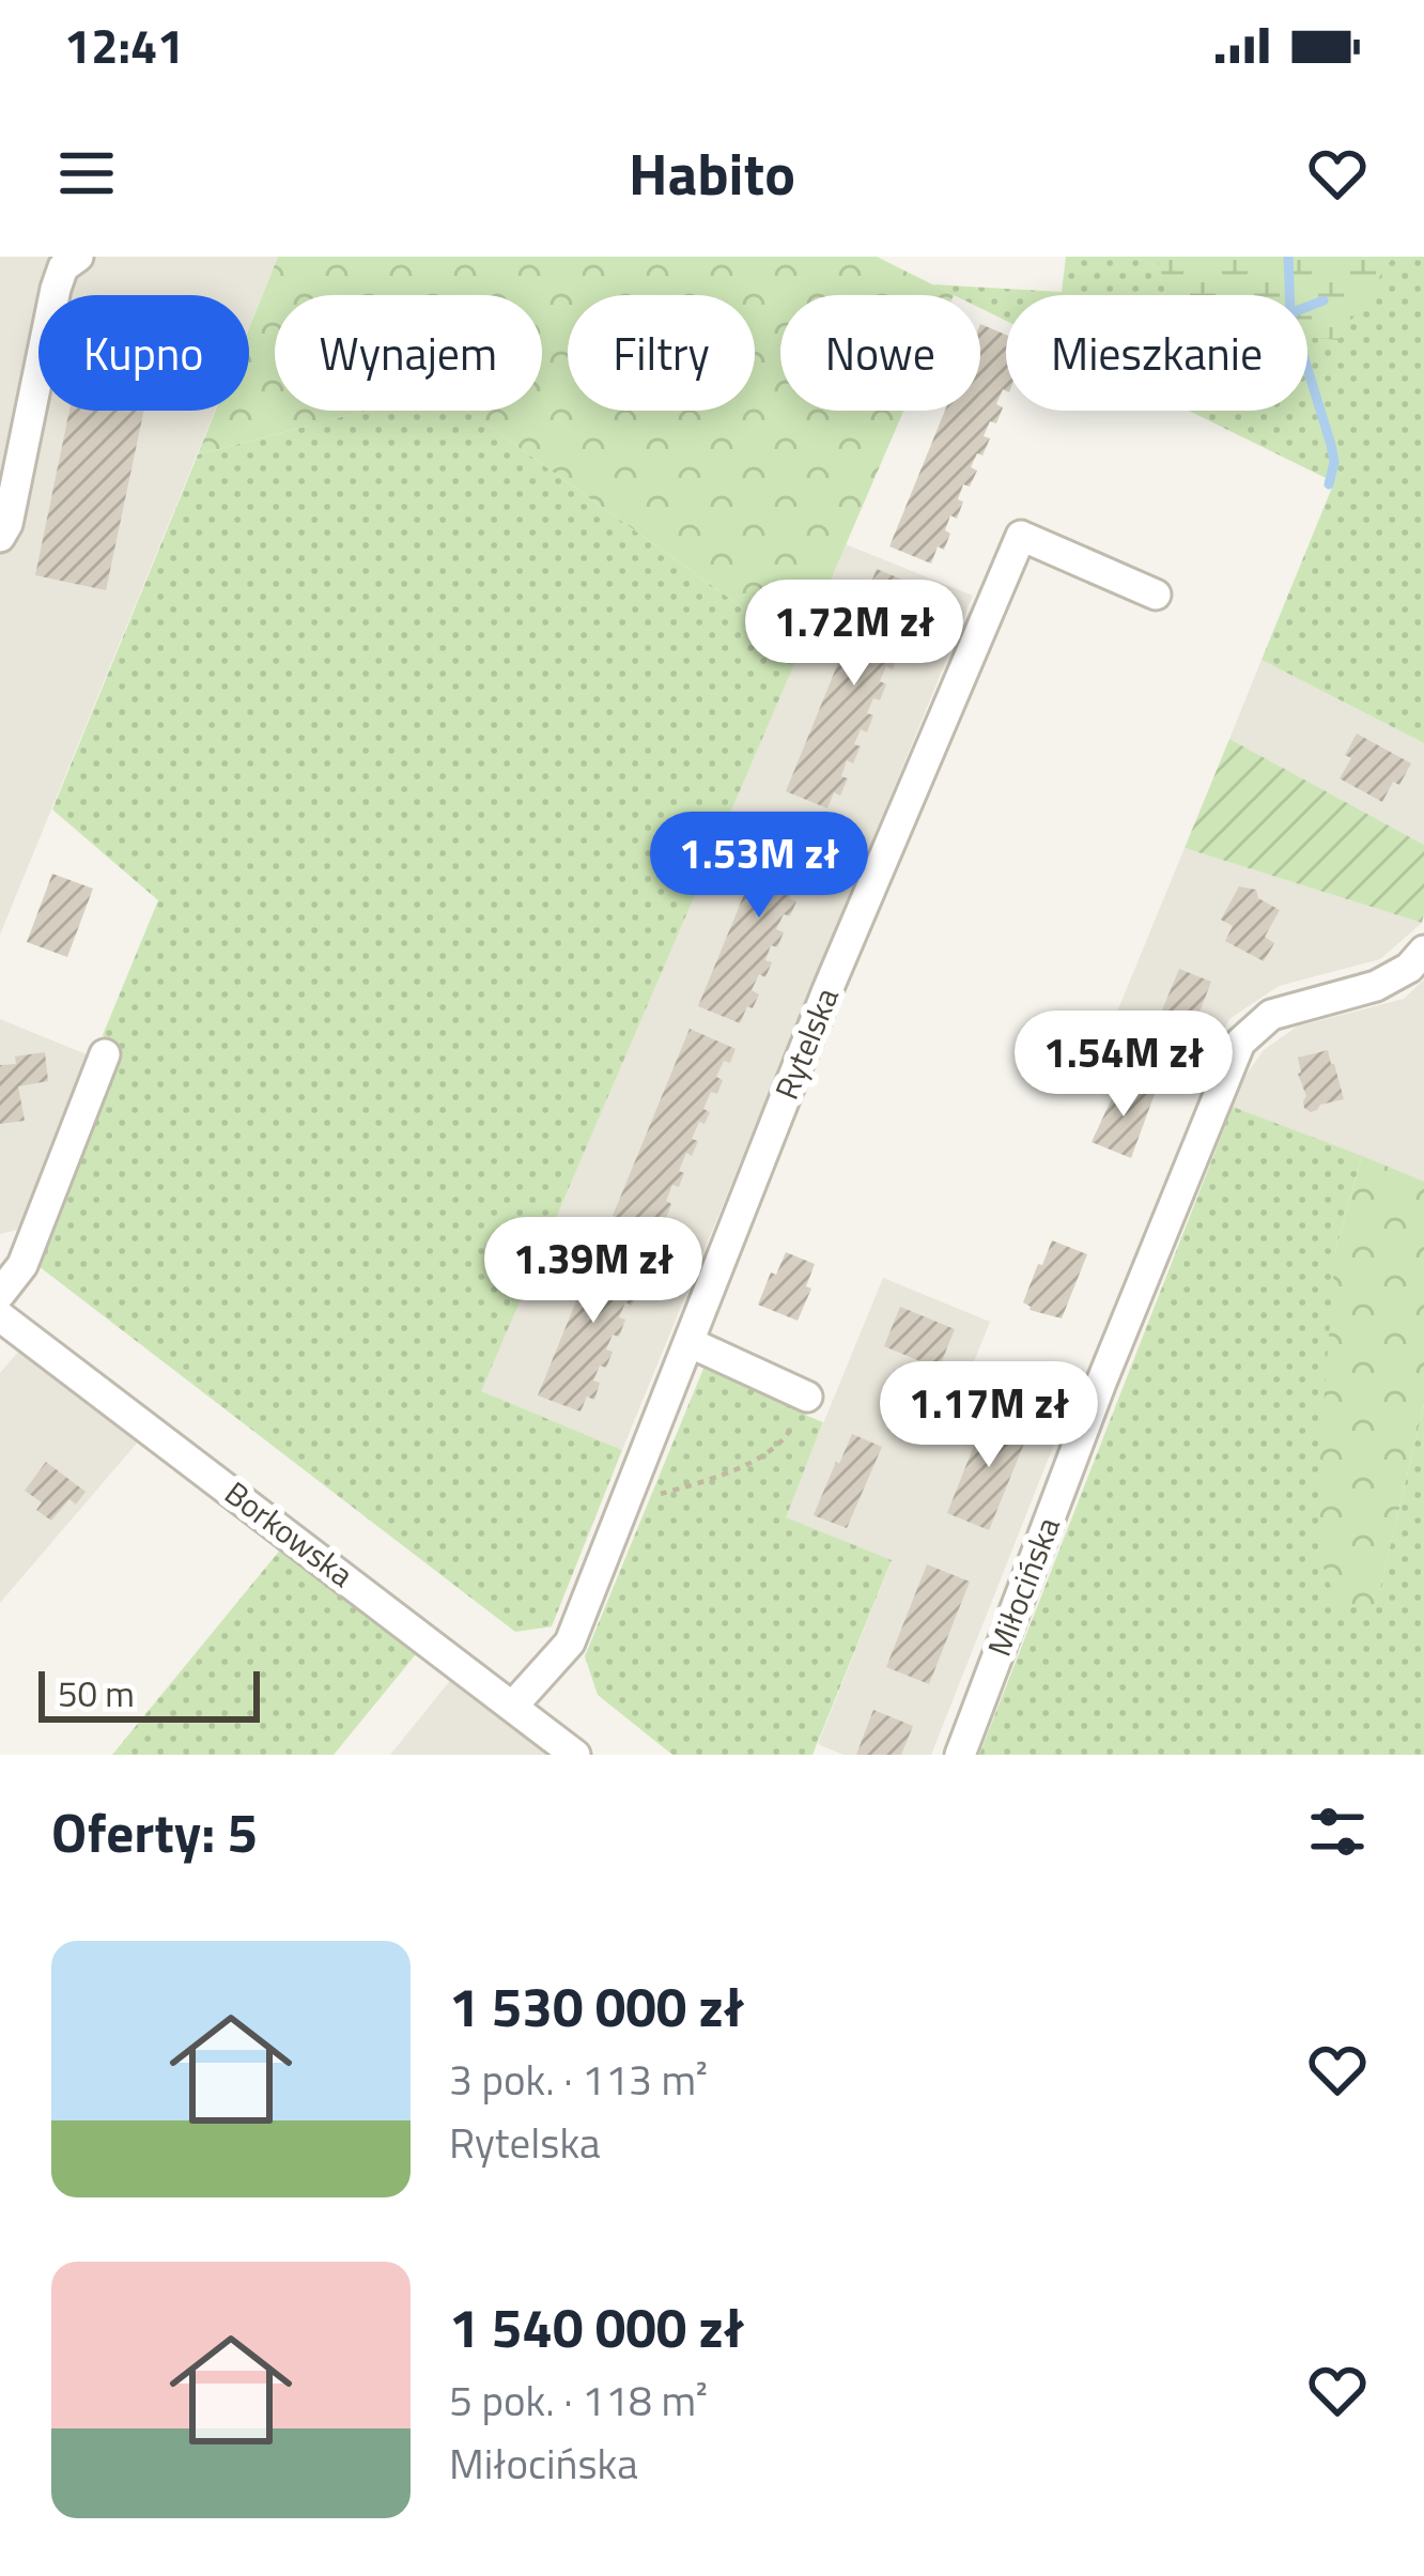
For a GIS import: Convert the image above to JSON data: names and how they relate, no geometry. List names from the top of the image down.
{
  "streets": {
    "street": ["Rytelska", "Borkowska", "Miłocińska"]
  },
  "crossings": [
    ["Rytelska", "Borkowska"]
  ],
  "scale_bar": "50 m",
  "page": {
    "status": "12:41",
    "header": "Habito",
    "chip": [
      "Kupno",
      "Wynajem",
      "Filtry",
      "Nowe",
      "Mieszkanie"
    ],
    "price": [
      "1.72M zł",
      "1.53M zł",
      "1.54M zł",
      "1.39M zł",
      "1.17M zł"
    ],
    "scale": "50 m",
    "heading": "Oferty: 5",
    "list": [
      {
        "name": "1 530 000 zł",
        "note": "3 pok. · 113 m² · Rytelska"
      },
      {
        "name": "1 540 000 zł",
        "note": "5 pok. · 118 m² · Miłocińska"
      }
    ]
  }
}
